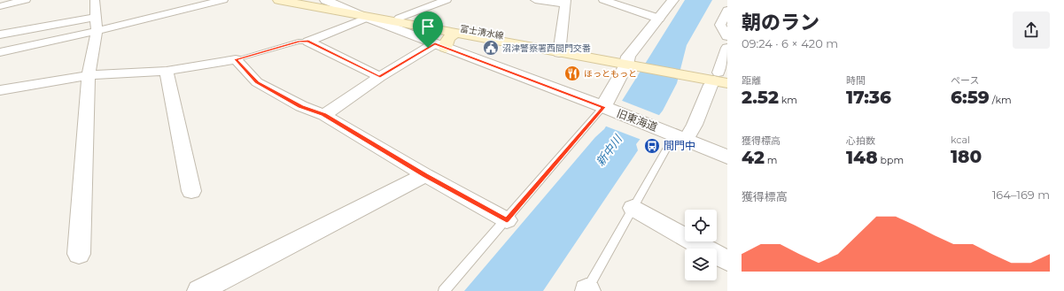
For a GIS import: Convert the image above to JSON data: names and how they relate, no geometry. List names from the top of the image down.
{
  "streets": {
    "main road": ["富士清水線"],
    "street": ["旧東海道"]
  },
  "crossings": [
    ["富士清水線", "旧東海道"]
  ],
  "water": ["新中川"],
  "places": {
    "public building": ["沼津警察署西間門交番"],
    "restaurant": ["ほっともっと"],
    "bus stop": ["間門中"]
  },
  "page": {
    "heading": ["朝のラン", "09:24 · 6 × 420 m"],
    "stats": [
      ["距離", "2.52 km"],
      ["時間", "17:36"],
      ["ペース", "6:59 /km"],
      ["獲得標高", "42 m"],
      ["心拍数", "148 bpm"],
      ["kcal", "180"]
    ],
    "chart": ["獲得標高", "164–169 m"]
  }
}
